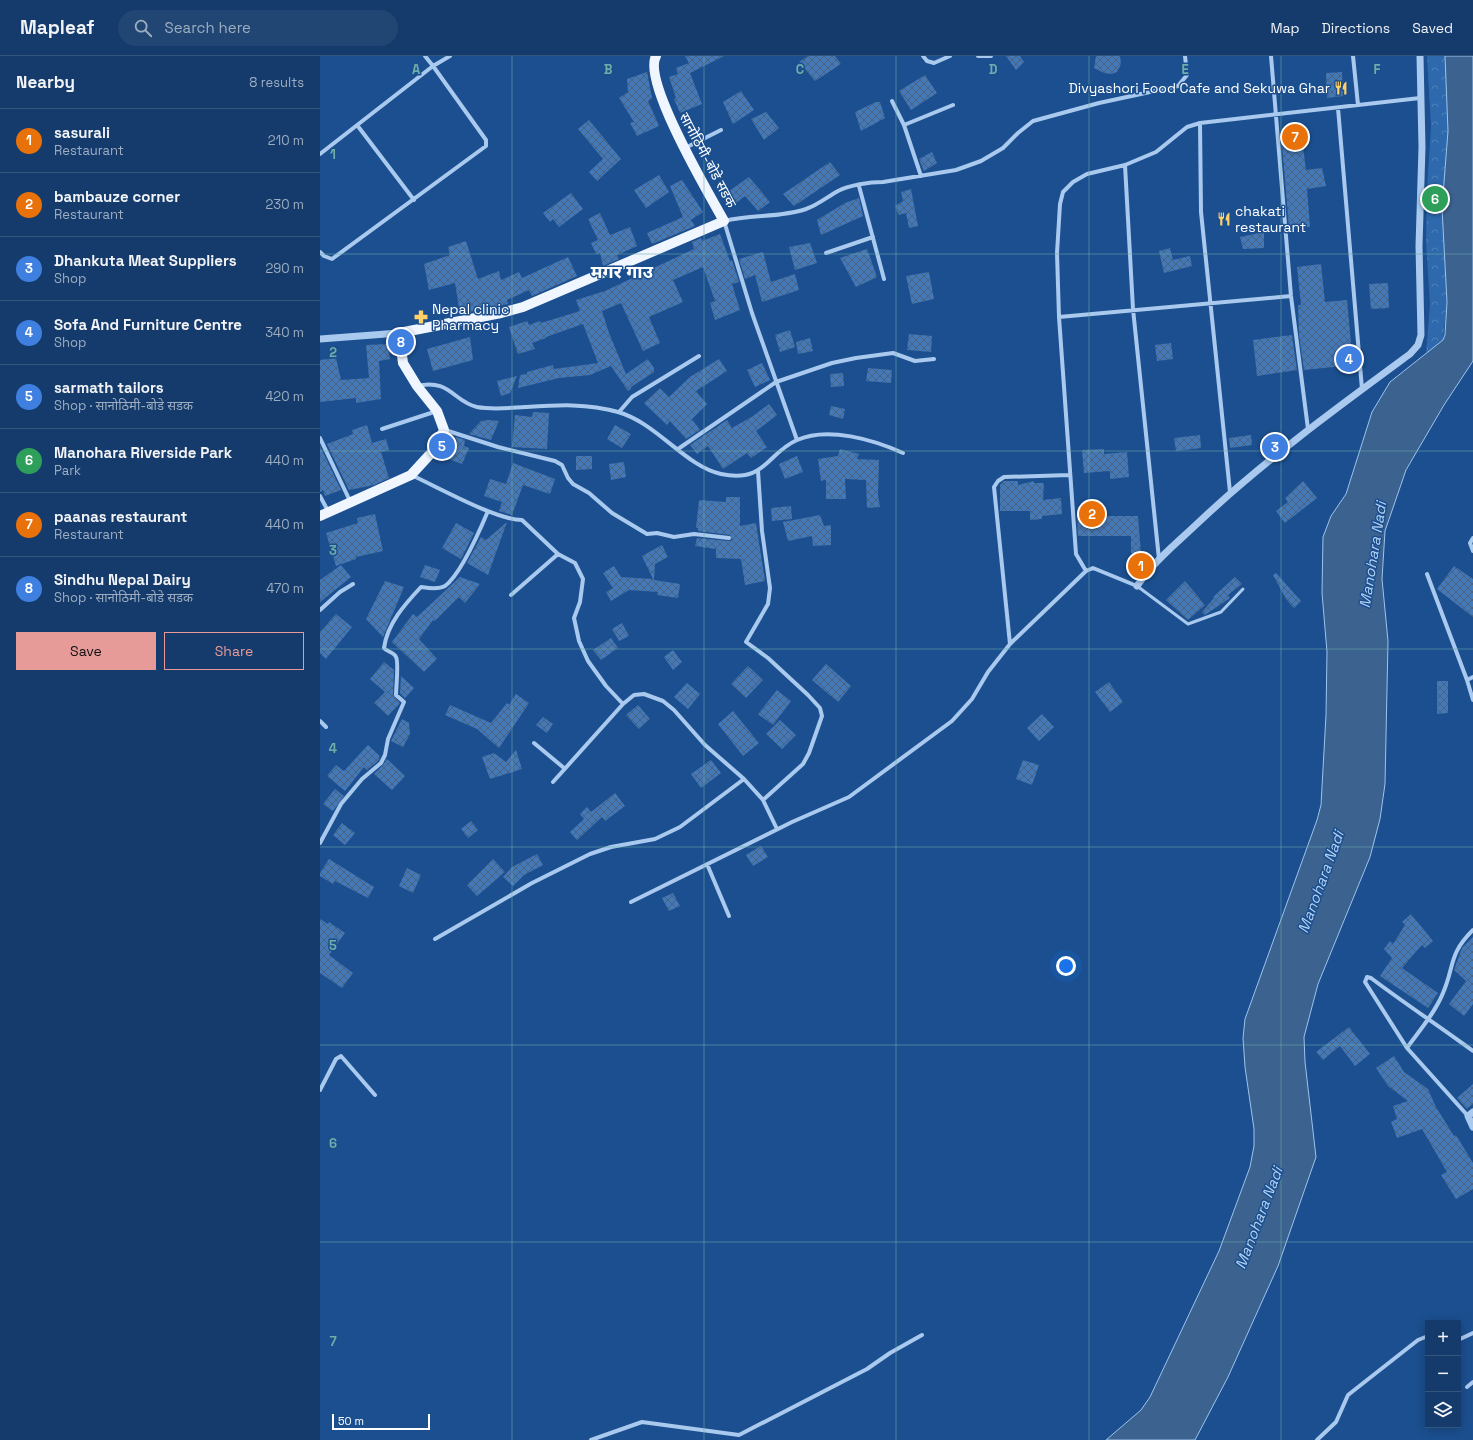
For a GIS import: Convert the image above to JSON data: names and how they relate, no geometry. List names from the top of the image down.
{
  "streets": {
    "main road": ["सानोठिमी-बोडे सडक"]
  },
  "districts": ["मगर गाउ"],
  "water": ["Manohara Nadi"],
  "places": {
    "restaurant": ["Divyashori Food Cafe and Sekuwa Ghar", "chakati restaurant"],
    "pharmacy": ["Nepal clinic Pharmacy"]
  },
  "scale_bar": "50 m",
  "page": {
    "header": "Mapleaf",
    "search": "Search here",
    "nav": ["Map", "Directions", "Saved"],
    "heading": ["Nearby", "8 results"],
    "list": [
      {
        "mark": "1",
        "name": "sasurali",
        "note": "Restaurant",
        "value": "210 m"
      },
      {
        "mark": "2",
        "name": "bambauze corner",
        "note": "Restaurant",
        "value": "230 m"
      },
      {
        "mark": "3",
        "name": "Dhankuta Meat Suppliers",
        "note": "Shop",
        "value": "290 m"
      },
      {
        "mark": "4",
        "name": "Sofa And Furniture Centre",
        "note": "Shop",
        "value": "340 m"
      },
      {
        "mark": "5",
        "name": "sarmath tailors",
        "note": "Shop · सानोठिमी-बोडे सडक",
        "value": "420 m"
      },
      {
        "mark": "6",
        "name": "Manohara Riverside Park",
        "note": "Park",
        "value": "440 m"
      },
      {
        "mark": "7",
        "name": "paanas restaurant",
        "note": "Restaurant",
        "value": "440 m"
      },
      {
        "mark": "8",
        "name": "Sindhu Nepal Dairy",
        "note": "Shop · सानोठिमी-बोडे सडक",
        "value": "470 m"
      }
    ],
    "pins": [
      "7",
      "6",
      "8",
      "4",
      "5",
      "3",
      "2",
      "1"
    ],
    "buttons": ["Save", "Share"],
    "map_buttons": ["+", "−"],
    "scale": "50 m"
  },
  "grid": {
    "columns": [
      "A",
      "B",
      "C",
      "D",
      "E",
      "F"
    ],
    "rows": [
      "1",
      "2",
      "3",
      "4",
      "5",
      "6",
      "7"
    ]
  }
}
